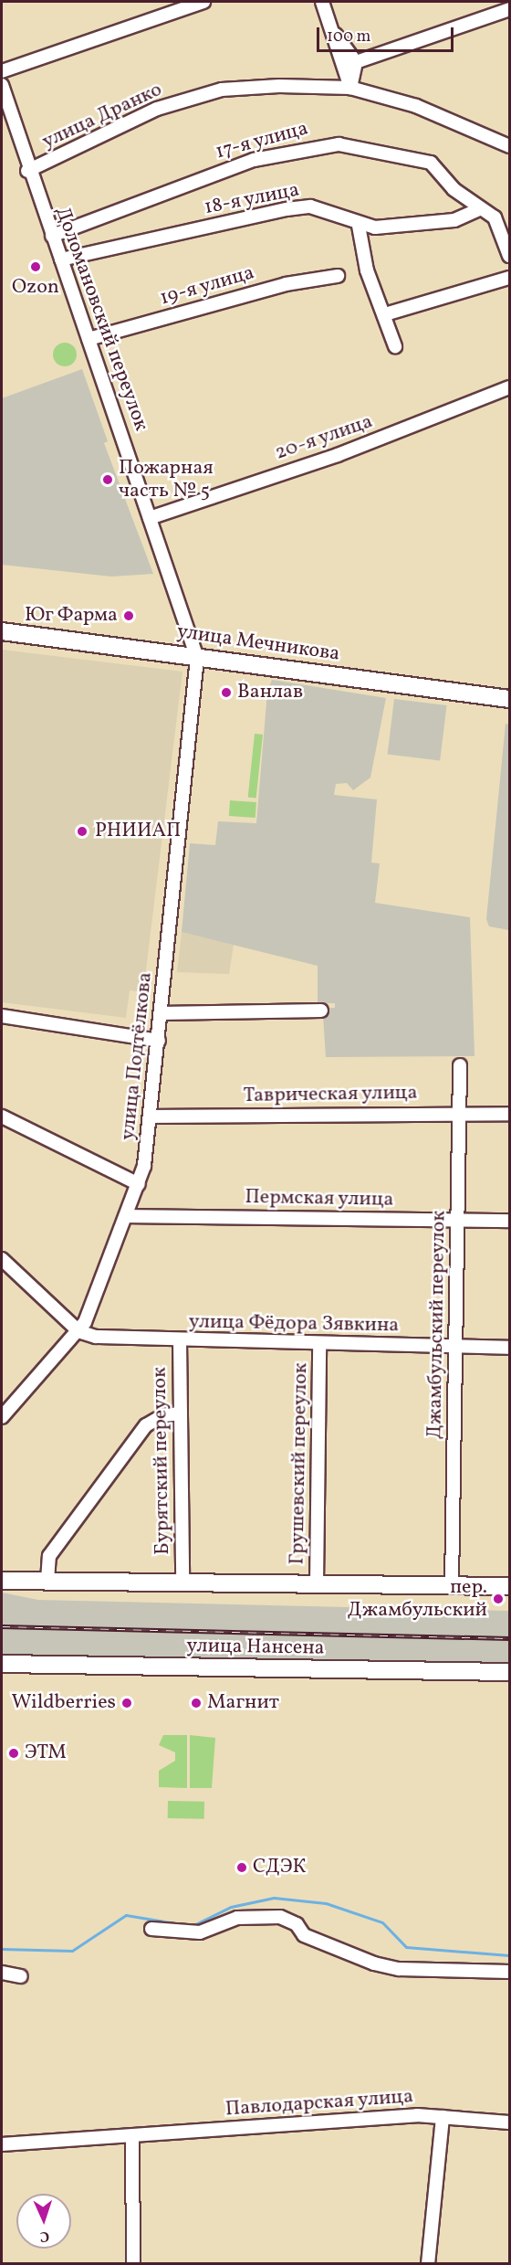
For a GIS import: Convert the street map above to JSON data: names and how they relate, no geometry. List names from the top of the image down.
{
  "streets": {
    "main road": ["улица Мечникова", "улица Нансена"],
    "street": [
      "улица Дранко",
      "17-я улица",
      "18-я улица",
      "19-я улица",
      "Доломановский переулок",
      "20-я улица",
      "улица Подтёлкова",
      "Таврическая улица",
      "Пермская улица",
      "улица Фёдора Зявкина",
      "Джамбульский переулок",
      "Бурятский переулок",
      "Грушевский переулок",
      "Павлодарская улица"
    ]
  },
  "crossings": [
    ["улица Дранко", "Доломановский переулок"],
    ["17-я улица", "18-я улица"],
    ["17-я улица", "Доломановский переулок"],
    ["18-я улица", "Доломановский переулок"],
    ["19-я улица", "Доломановский переулок"],
    ["Доломановский переулок", "20-я улица"],
    ["Доломановский переулок", "улица Мечникова"],
    ["Доломановский переулок", "улица Подтёлкова"],
    ["улица Мечникова", "улица Подтёлкова"],
    ["улица Подтёлкова", "Таврическая улица"],
    ["улица Подтёлкова", "Пермская улица"],
    ["улица Подтёлкова", "улица Фёдора Зявкина"],
    ["Таврическая улица", "Джамбульский переулок"],
    ["Пермская улица", "Джамбульский переулок"],
    ["улица Фёдора Зявкина", "Джамбульский переулок"],
    ["улица Фёдора Зявкина", "Бурятский переулок"],
    ["улица Фёдора Зявкина", "Грушевский переулок"]
  ],
  "places": [
    "Ozon",
    "Пожарная часть № 5",
    "Юг Фарма",
    "Ванлав",
    "РНИИАП",
    "пер. Джамбульский",
    "Wildberries",
    "Магнит",
    "ЭТМ",
    "СДЭК"
  ],
  "scale_bar": "100 m",
  "north": "bottom"
}
